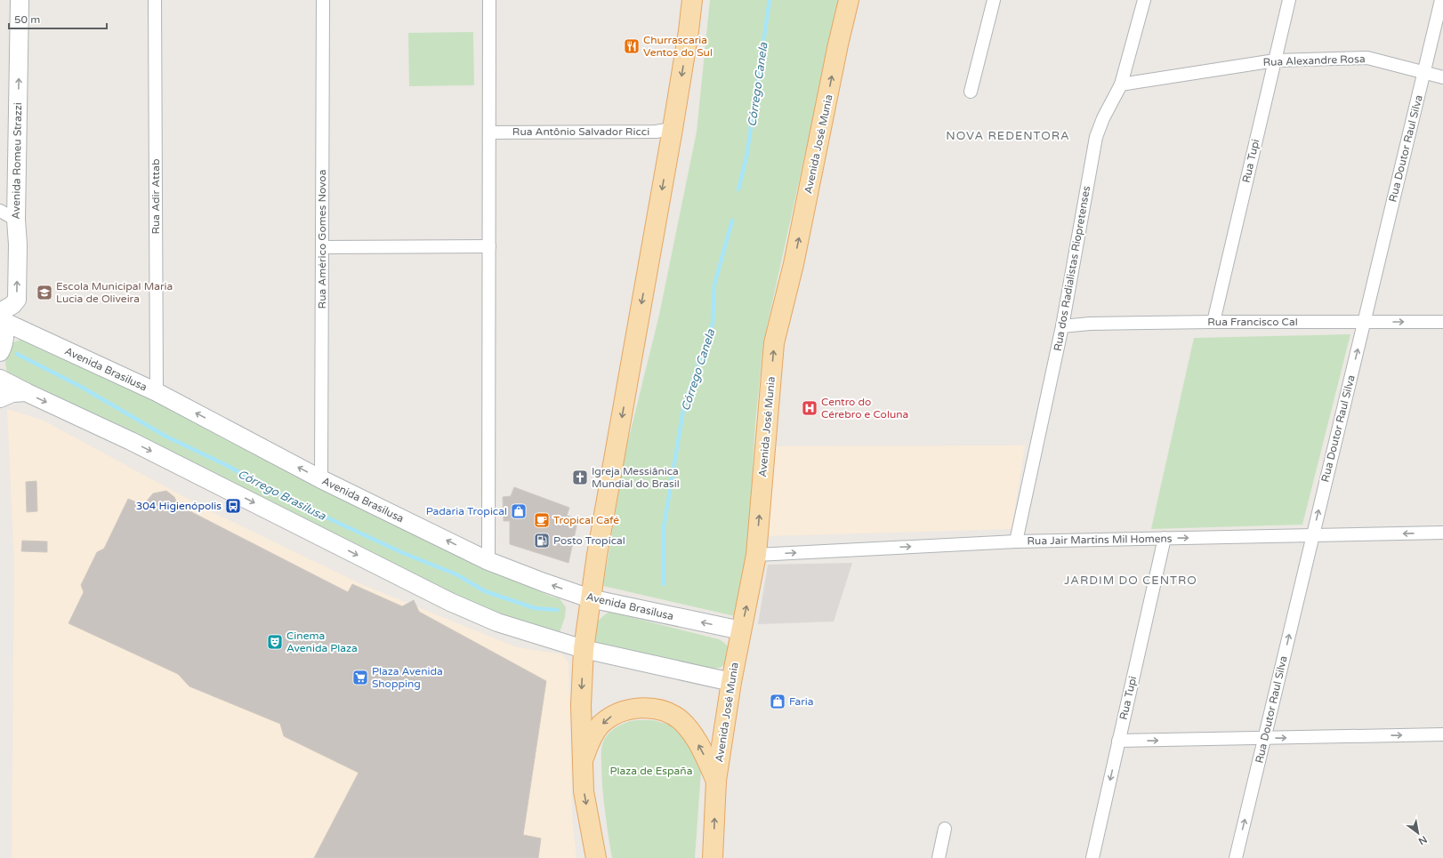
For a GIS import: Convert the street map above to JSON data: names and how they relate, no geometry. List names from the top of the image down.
{
  "streets": {
    "main road": ["Avenida José Munia", "Avenida Romeu Strazzi", "Avenida Brasilusa"],
    "street": [
      "Rua Alexandre Rosa",
      "Rua Antônio Salvador Ricci",
      "Rua Doutor Raul Silva",
      "Rua Tupi",
      "Rua Adir Attab",
      "Rua Américo Gomes Novoa",
      "Rua dos Radialistas Riopretenses",
      "Rua Francisco Cal",
      "Rua Jair Martins Mil Homens"
    ]
  },
  "crossings": [
    ["Rua Alexandre Rosa", "Rua Doutor Raul Silva"],
    ["Rua Alexandre Rosa", "Rua Tupi"],
    ["Rua Alexandre Rosa", "Rua dos Radialistas Riopretenses"],
    ["Avenida José Munia", "Avenida Brasilusa"],
    ["Avenida José Munia", "Rua Jair Martins Mil Homens"],
    ["Rua Doutor Raul Silva", "Rua Francisco Cal"],
    ["Rua Doutor Raul Silva", "Rua Jair Martins Mil Homens"],
    ["Avenida Romeu Strazzi", "Avenida Brasilusa"],
    ["Rua Tupi", "Rua Francisco Cal"],
    ["Rua Tupi", "Rua Jair Martins Mil Homens"],
    ["Rua Adir Attab", "Avenida Brasilusa"],
    ["Rua Américo Gomes Novoa", "Avenida Brasilusa"],
    ["Rua dos Radialistas Riopretenses", "Rua Francisco Cal"],
    ["Rua dos Radialistas Riopretenses", "Rua Jair Martins Mil Homens"]
  ],
  "one_way": ["Rua Doutor Raul Silva", "Avenida Romeu Strazzi"],
  "districts": ["NOVA REDENTORA", "JARDIM DO CENTRO"],
  "water": ["Córrego Canela", "Córrego Brasilusa"],
  "parks": ["Plaza de España"],
  "places": {
    "restaurant": ["Churrascaria Ventos do Sul"],
    "school or university": ["Escola Municipal Maria Lucia de Oliveira"],
    "hospital": ["Centro do Cérebro e Coluna"],
    "church": ["Igreja Messiânica Mundial do Brasil"],
    "bus stop": ["304 Higienópolis"],
    "shop": ["Padaria Tropical", "Faria"],
    "cafe": ["Tropical Café"],
    "fuel station": ["Posto Tropical"],
    "theatre": ["Cinema Avenida Plaza"],
    "supermarket": ["Plaza Avenida Shopping"]
  },
  "scale_bar": "50 m",
  "north": "bottom right"
}
